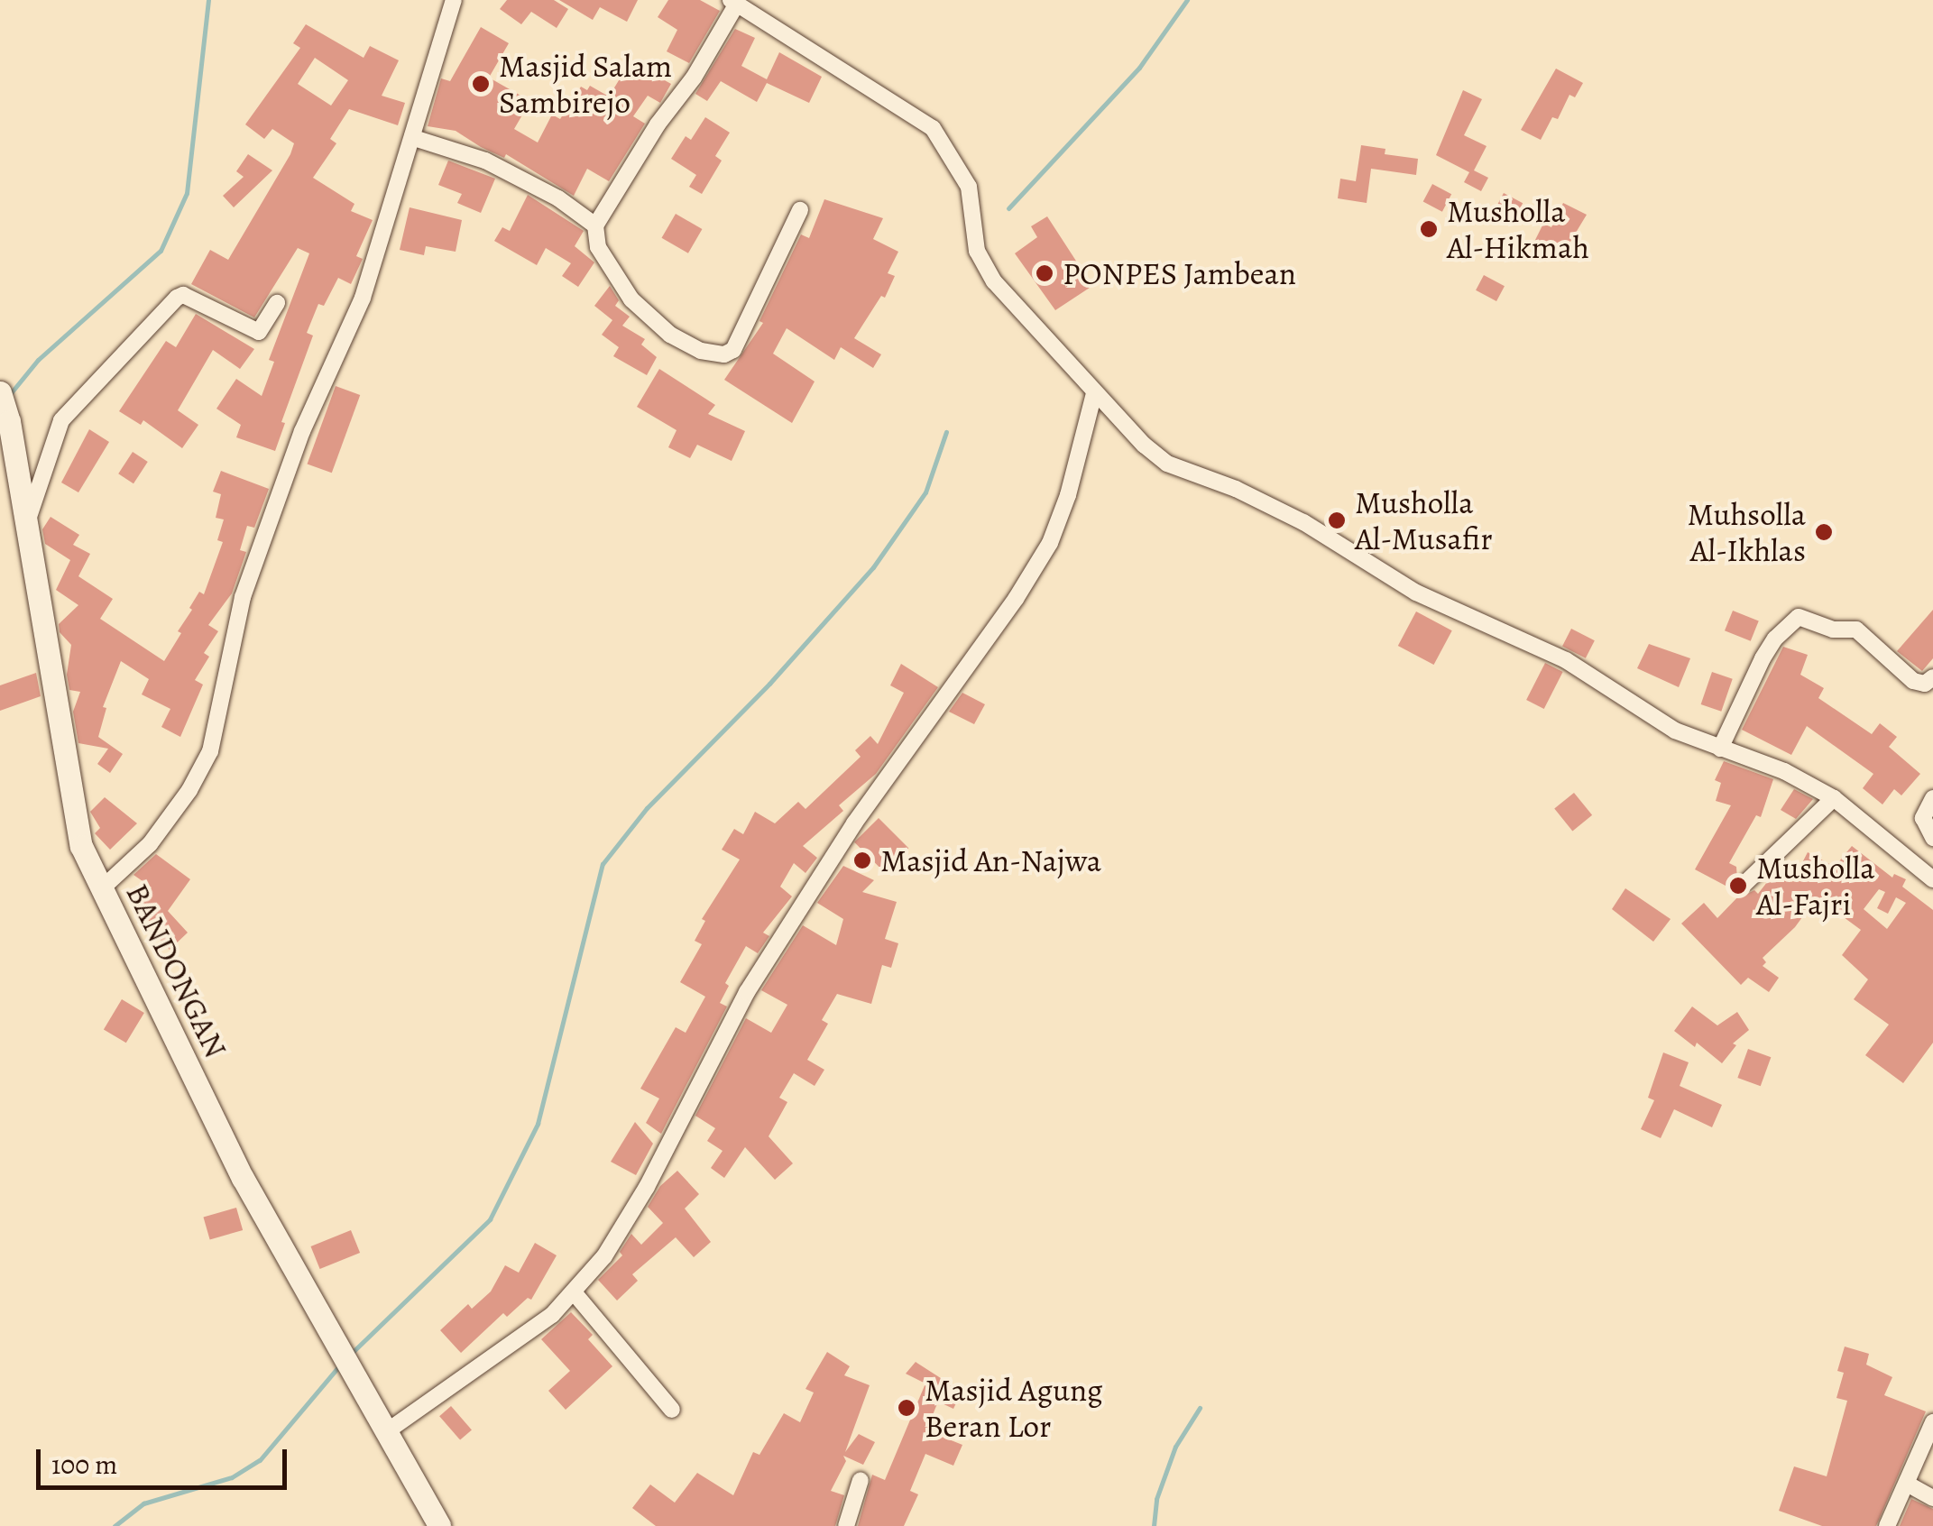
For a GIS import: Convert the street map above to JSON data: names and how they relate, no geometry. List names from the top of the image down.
{
  "streets": {
    "main road": ["BANDONGAN"]
  },
  "places": [
    "Masjid Salam Sambirejo",
    "Musholla Al-Hikmah",
    "PONPES Jambean",
    "Musholla Al-Musafir",
    "Muhsolla Al-Ikhlas",
    "Masjid An-Najwa",
    "Musholla Al-Fajri",
    "Masjid Agung Beran Lor"
  ],
  "scale_bar": "100 m"
}
